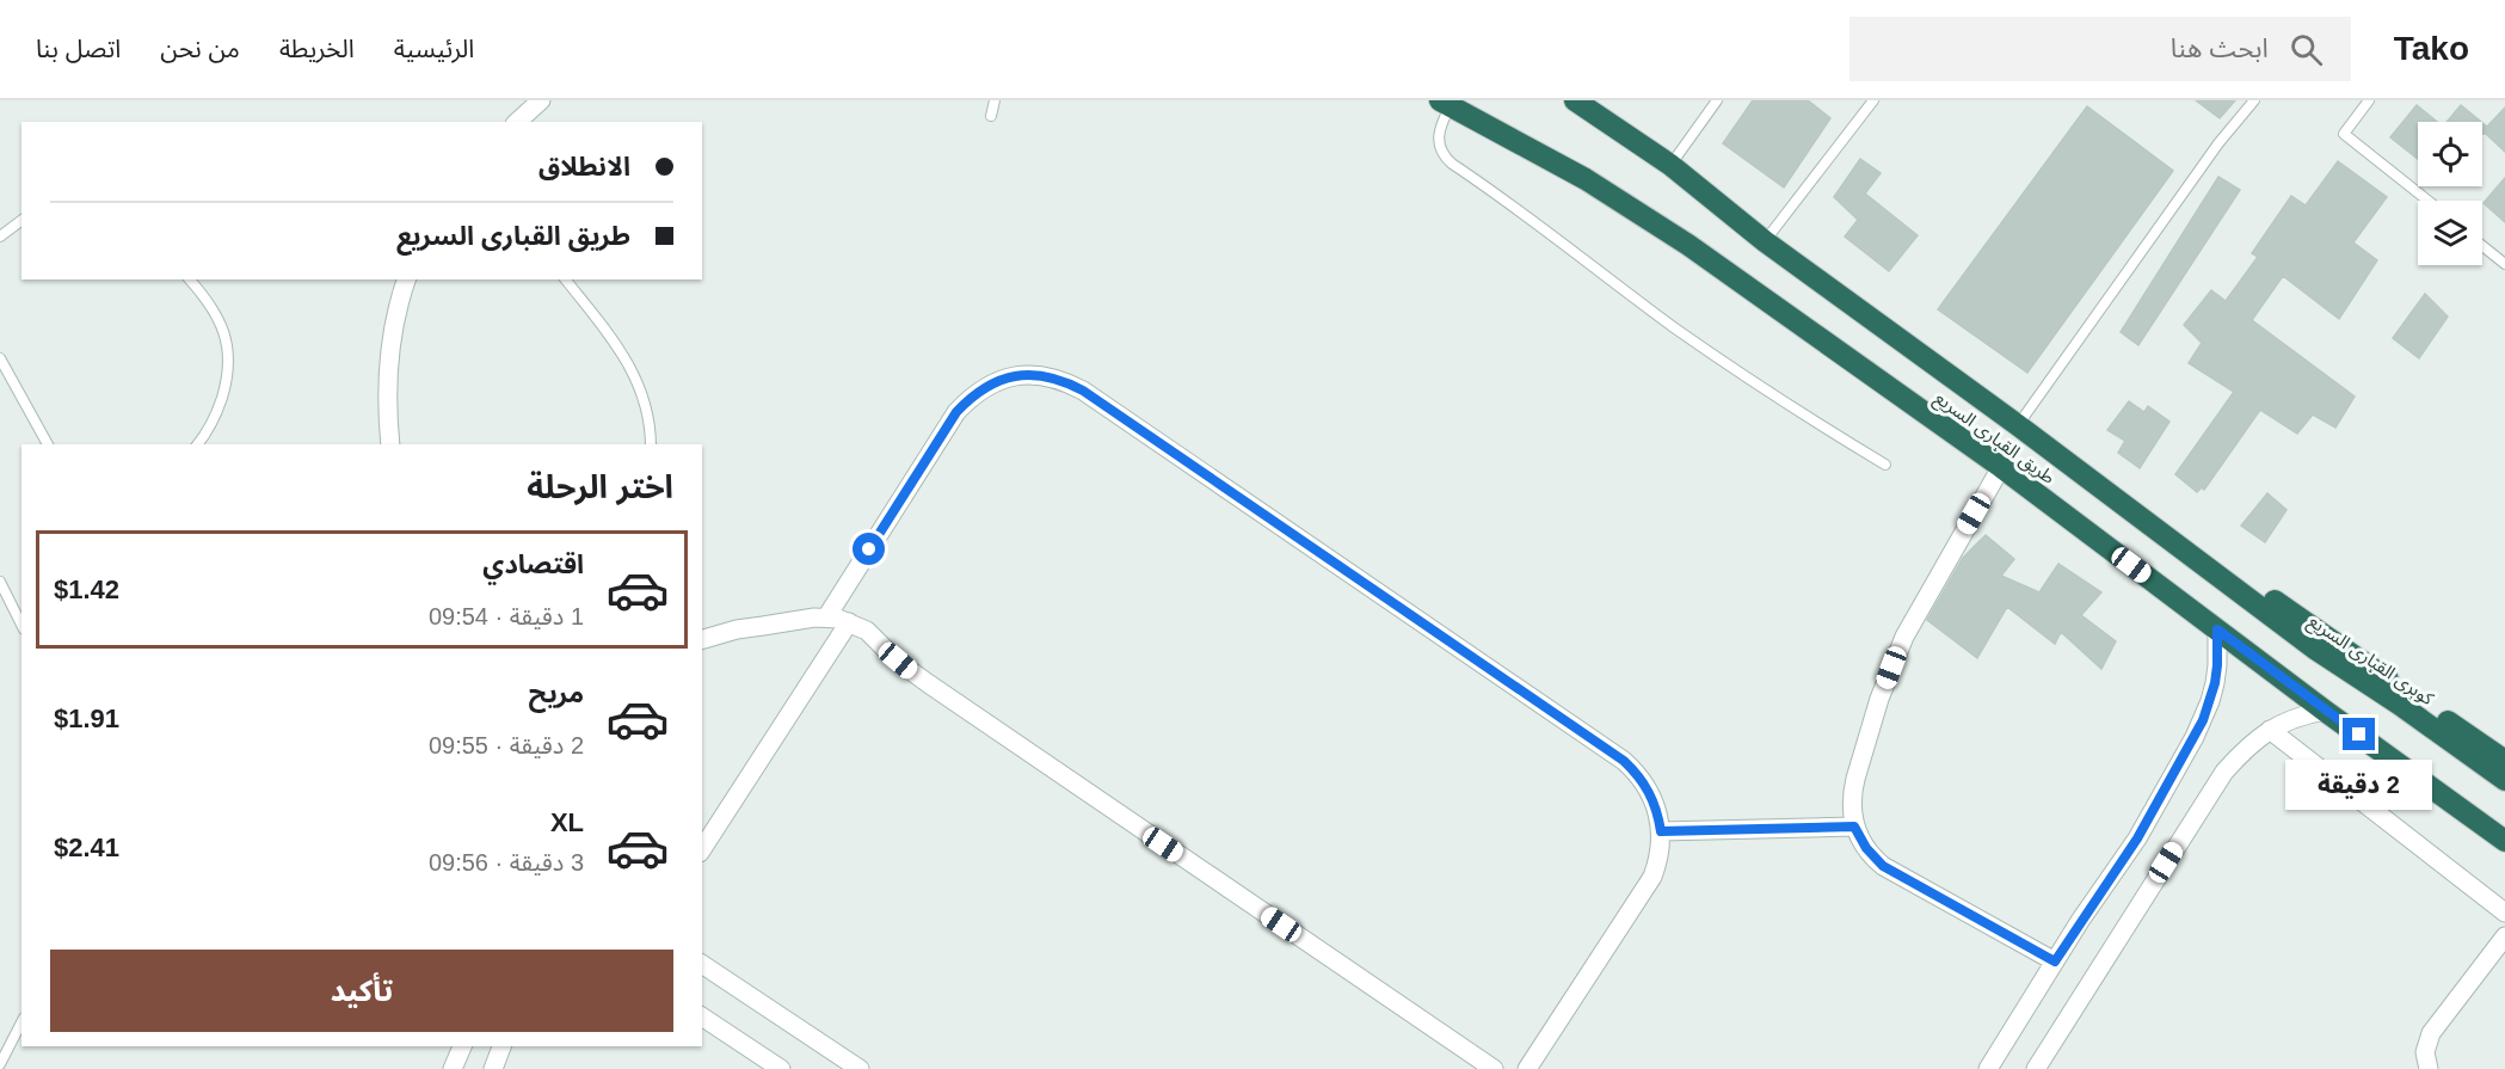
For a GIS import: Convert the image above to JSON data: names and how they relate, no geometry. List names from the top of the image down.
{
  "streets": {
    "highway": ["طريق القبارى السريع", "كوبرى القبارى السريع"]
  },
  "crossings": [
    ["طريق القبارى السريع", "كوبرى القبارى السريع"]
  ],
  "page": {
    "header": "Tako",
    "search": "ابحث هنا",
    "nav": [
      "الرئيسية",
      "الخريطة",
      "من نحن",
      "اتصل بنا"
    ],
    "banner": ["الانطلاق", "طريق القبارى السريع"],
    "heading": "اختر الرحلة",
    "list": [
      {
        "name": "اقتصادي",
        "note": "1 دقيقة · 09:54",
        "value": "$1.42"
      },
      {
        "name": "مريح",
        "note": "2 دقيقة · 09:55",
        "value": "$1.91"
      },
      {
        "name": "XL",
        "note": "3 دقيقة · 09:56",
        "value": "$2.41"
      }
    ],
    "bubble": "2 دقيقة",
    "buttons": "تأكيد"
  }
}
